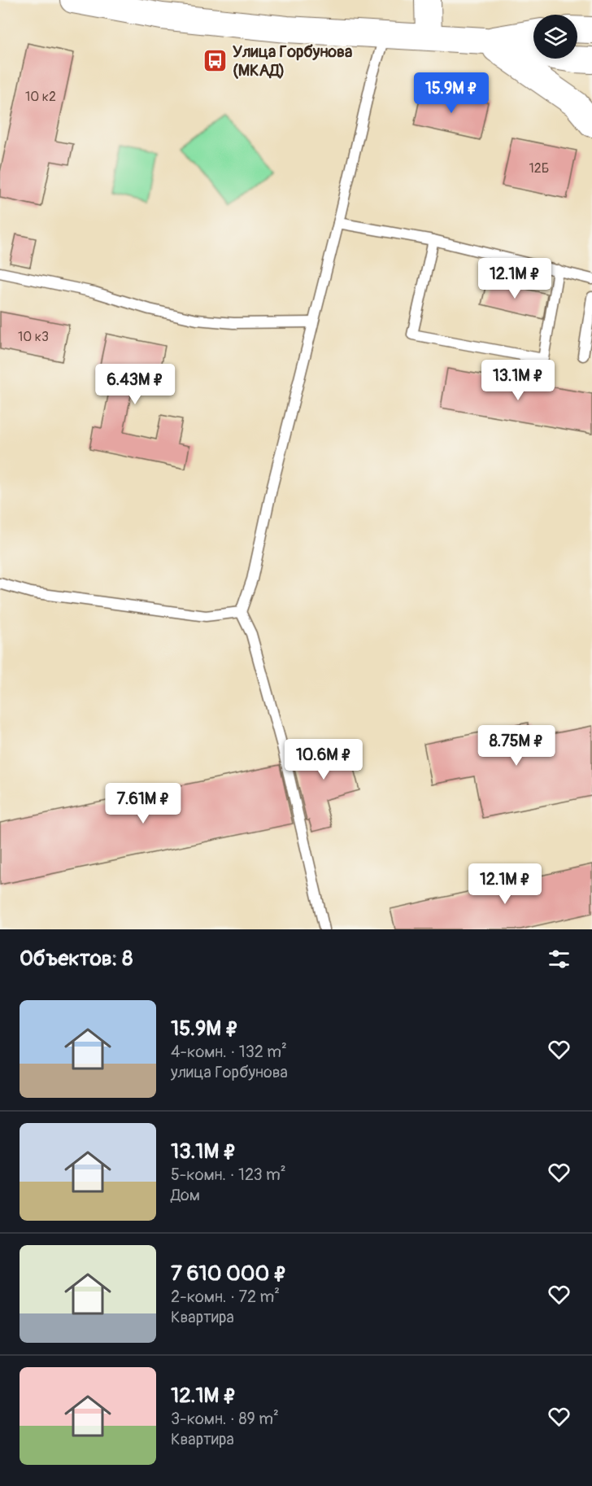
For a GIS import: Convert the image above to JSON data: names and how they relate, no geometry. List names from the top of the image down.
{
  "places": {
    "bus stop": ["Улица Горбунова (МКАД)"]
  },
  "house_numbers": ["10 к2", "12Б", "10 к3"],
  "page": {
    "price": [
      "15.9M ₽",
      "12.1M ₽",
      "13.1M ₽",
      "6.43M ₽",
      "8.75M ₽",
      "10.6M ₽",
      "7.61M ₽",
      "12.1M ₽"
    ],
    "heading": "Объектов: 8",
    "list": [
      {
        "name": "15.9M ₽",
        "note": "4-комн. · 132 m² · улица Горбунова"
      },
      {
        "name": "13.1M ₽",
        "note": "5-комн. · 123 m² · Дом"
      },
      {
        "name": "7 610 000 ₽",
        "note": "2-комн. · 72 m² · Квартира"
      },
      {
        "name": "12.1M ₽",
        "note": "3-комн. · 89 m² · Квартира"
      }
    ]
  }
}
